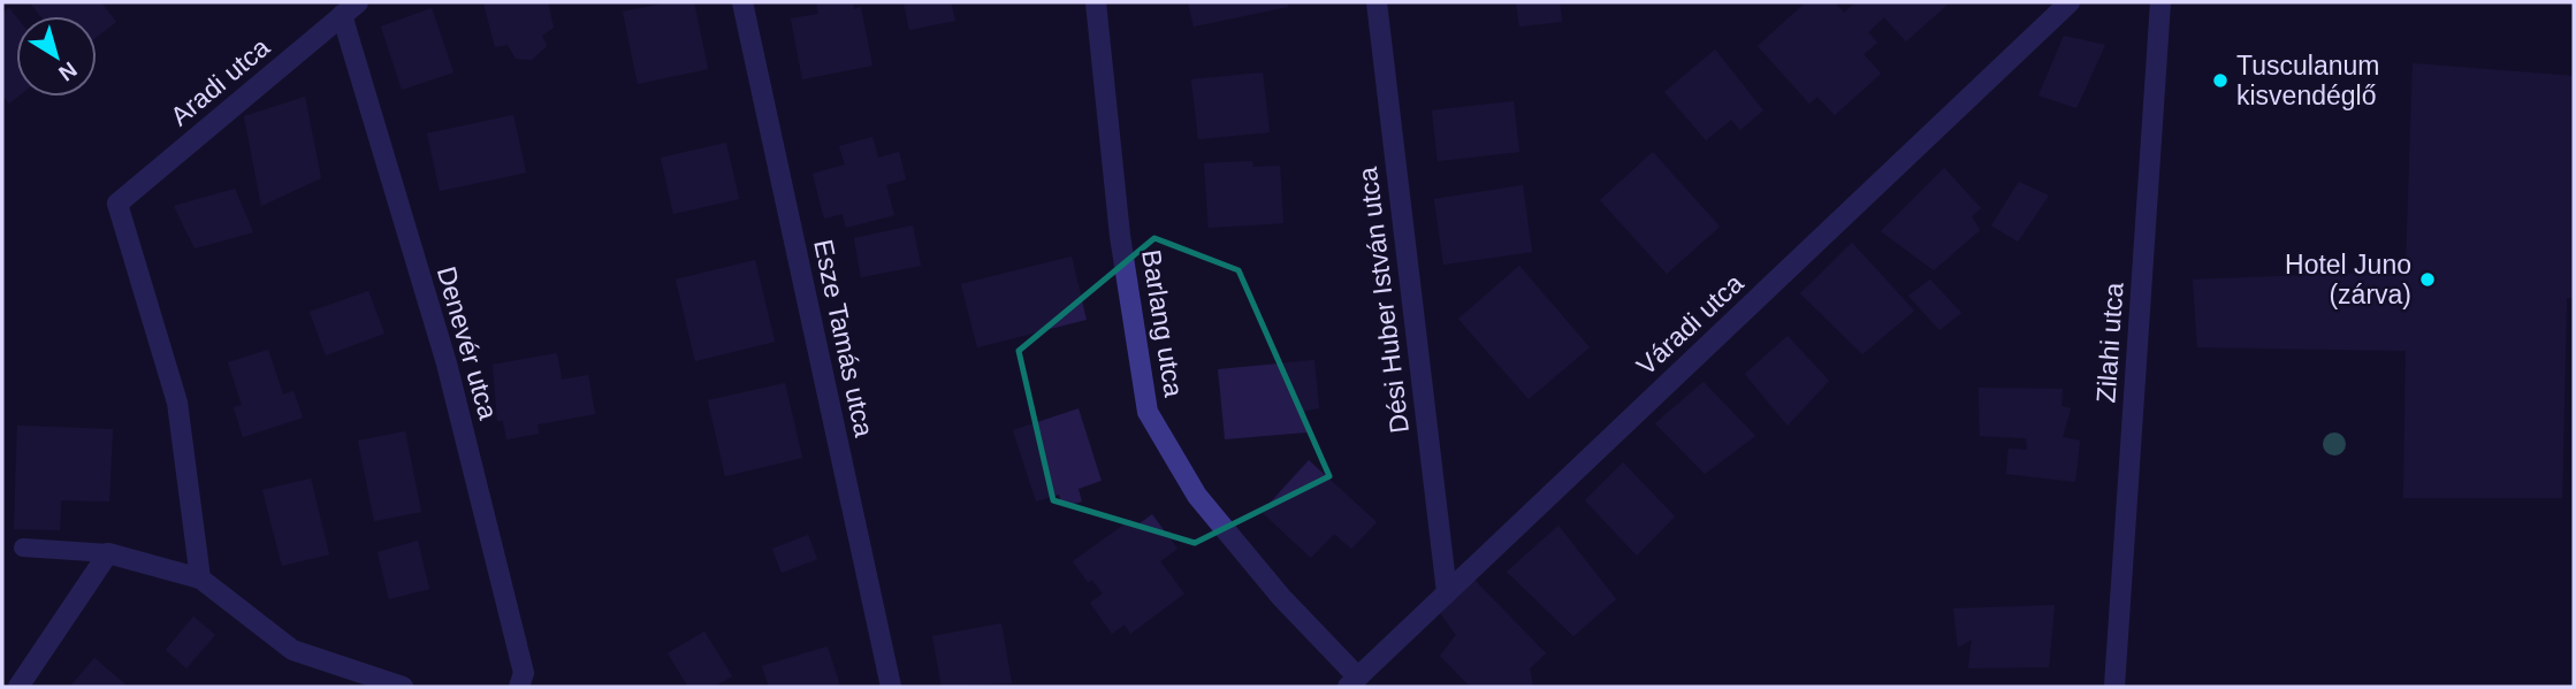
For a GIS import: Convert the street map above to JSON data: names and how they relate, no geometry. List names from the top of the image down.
{
  "streets": {
    "street": [
      "Aradi utca",
      "Dési Huber István utca",
      "Barlang utca",
      "Váradi utca",
      "Esze Tamás utca",
      "Denevér utca",
      "Zilahi utca"
    ]
  },
  "crossings": [
    ["Aradi utca", "Denevér utca"],
    ["Dési Huber István utca", "Váradi utca"],
    ["Barlang utca", "Váradi utca"]
  ],
  "places": ["Tusculanum kisvendéglő", "Hotel Juno (zárva)"],
  "north": "bottom right"
}
